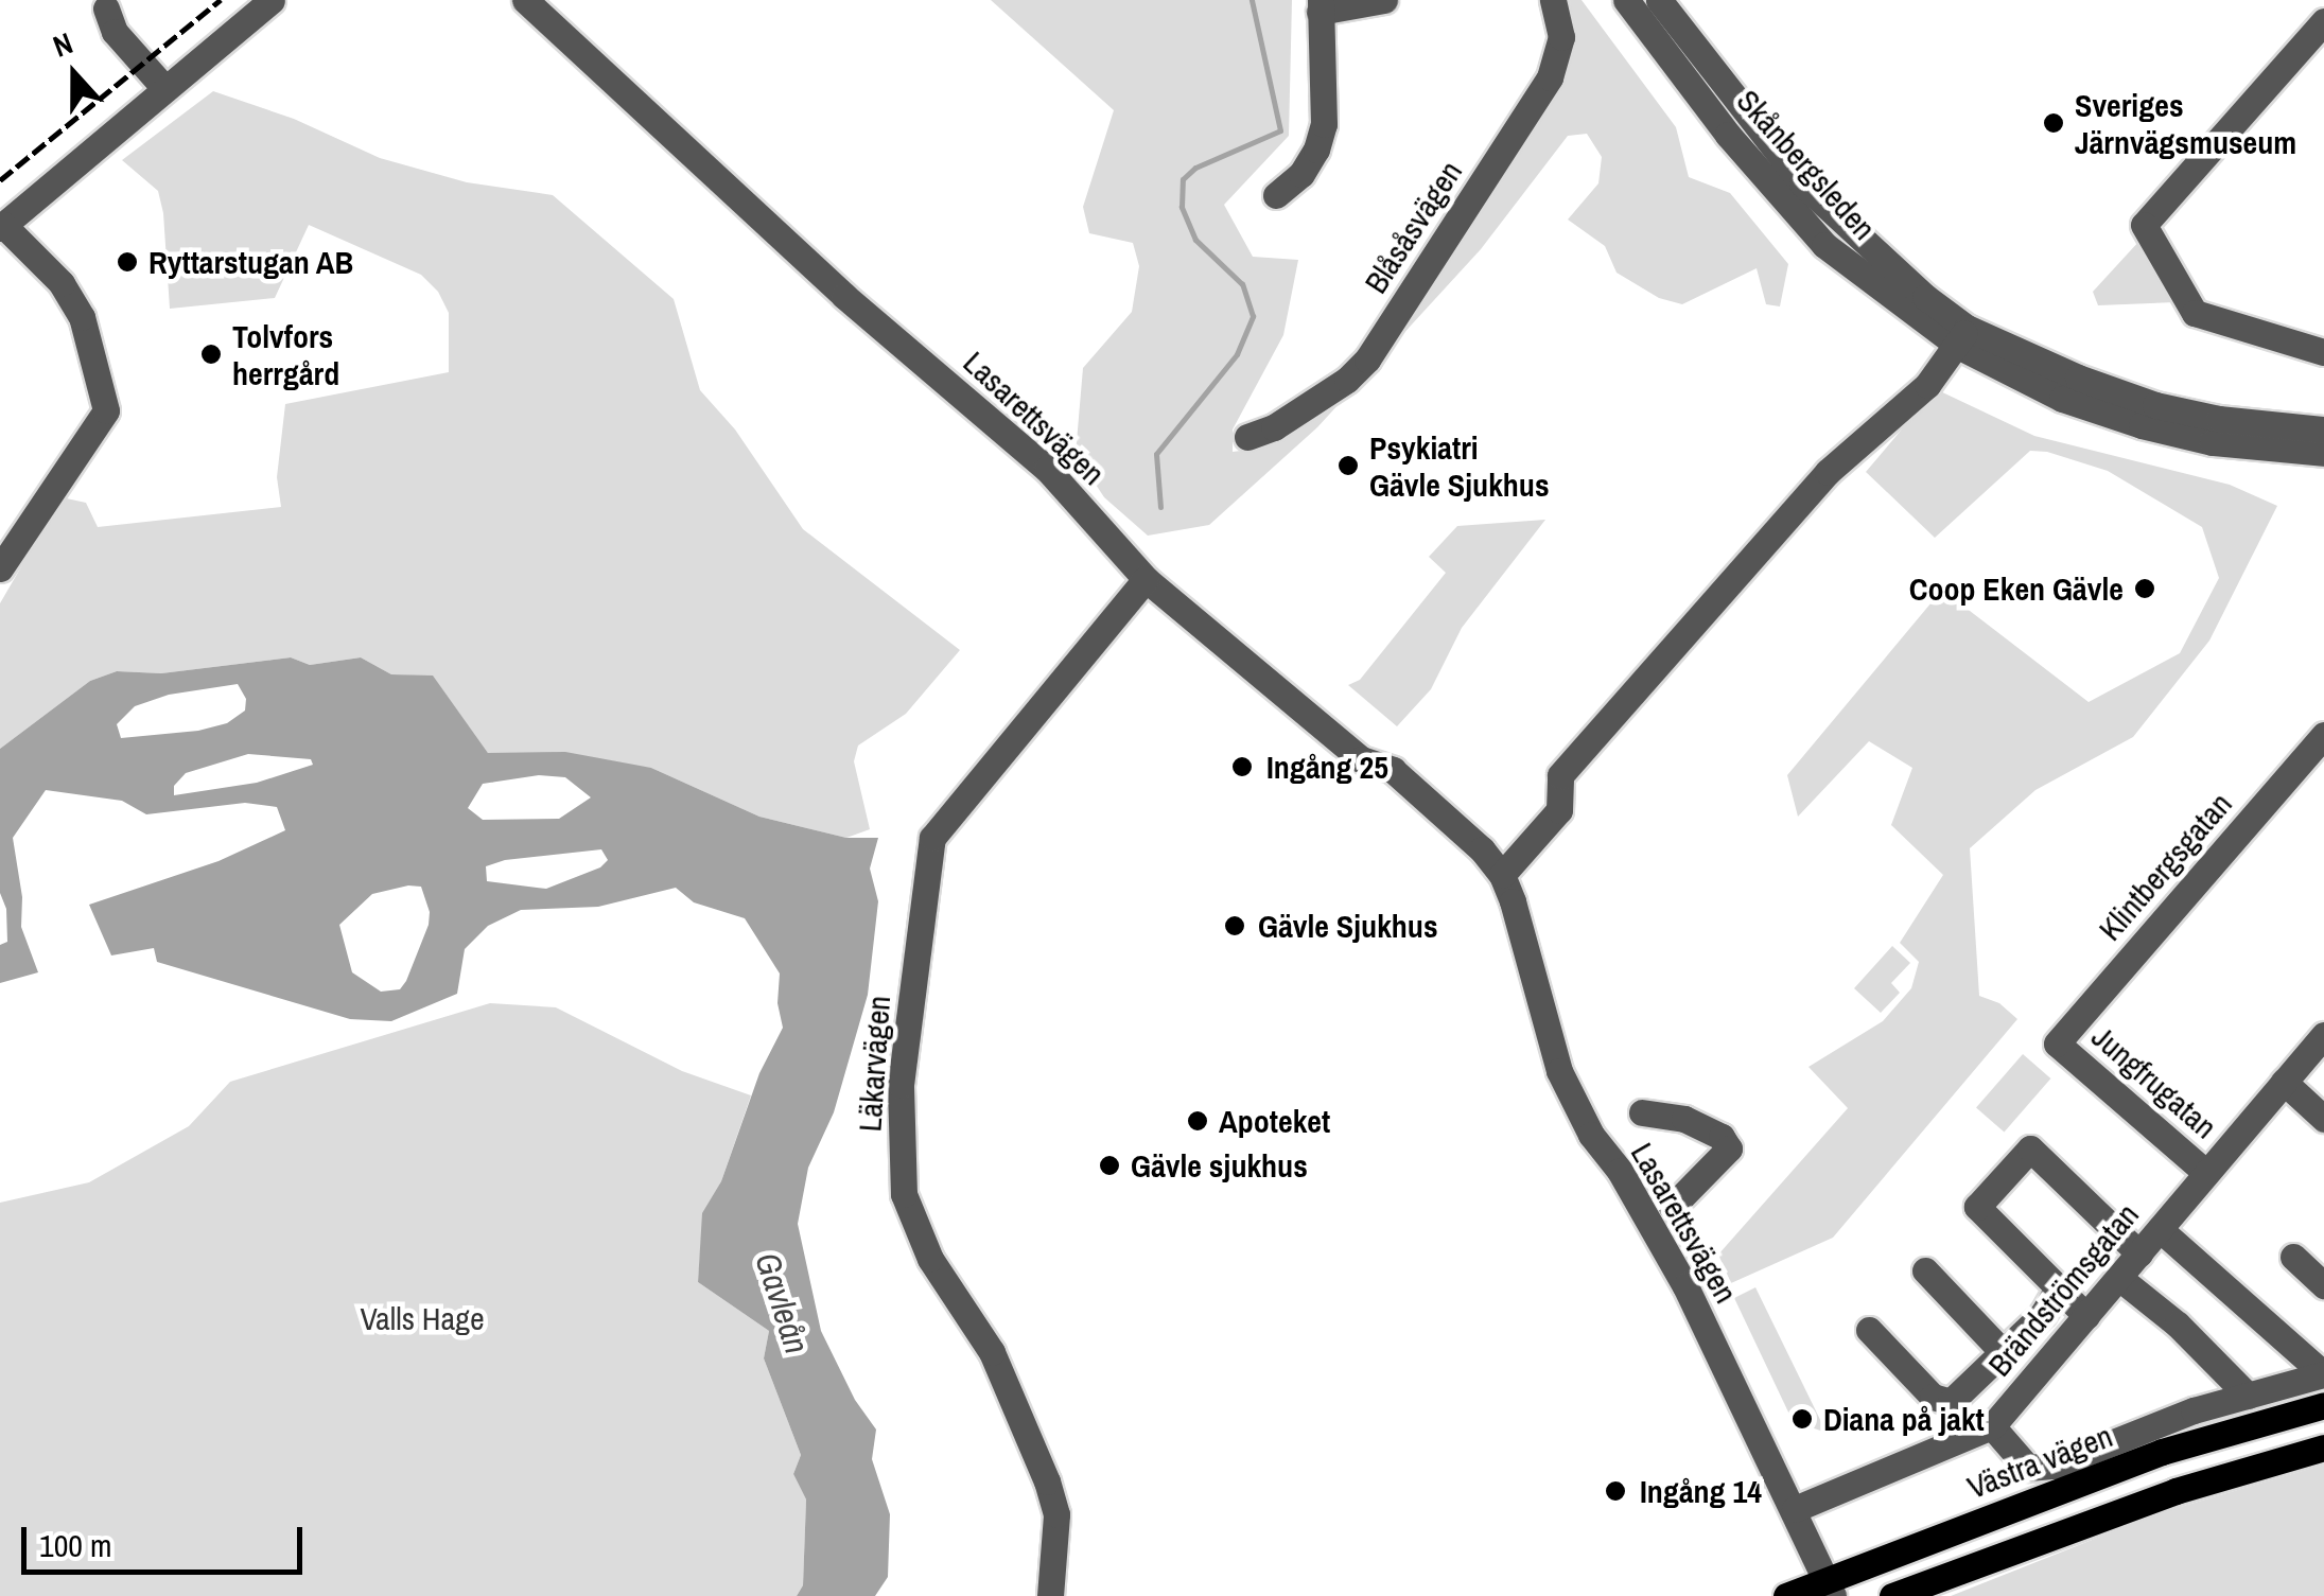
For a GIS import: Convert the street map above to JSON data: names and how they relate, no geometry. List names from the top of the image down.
{
  "streets": {
    "main road": ["Västra vägen"],
    "street": [
      "Skånbergsleden",
      "Blåsåsvägen",
      "Lasarettsvägen",
      "Klintbergsgatan",
      "Läkarvägen",
      "Jungfrugatan",
      "Brändströmsgatan"
    ]
  },
  "crossings": [
    ["Lasarettsvägen", "Läkarvägen"],
    ["Lasarettsvägen", "Brändströmsgatan"],
    ["Lasarettsvägen", "Västra vägen"],
    ["Klintbergsgatan", "Jungfrugatan"],
    ["Jungfrugatan", "Brändströmsgatan"],
    ["Brändströmsgatan", "Västra vägen"]
  ],
  "water": ["Gavleån"],
  "parks": ["Valls Hage"],
  "places": [
    "Sveriges Järnvägsmuseum",
    "Ryttarstugan AB",
    "Tolvfors herrgård",
    "Psykiatri Gävle Sjukhus",
    "Coop Eken Gävle",
    "Ingång 25",
    "Gävle Sjukhus",
    "Apoteket",
    "Gävle sjukhus",
    "Diana på jakt",
    "Ingång 14"
  ],
  "scale_bar": "100 m",
  "north": "top"
}
